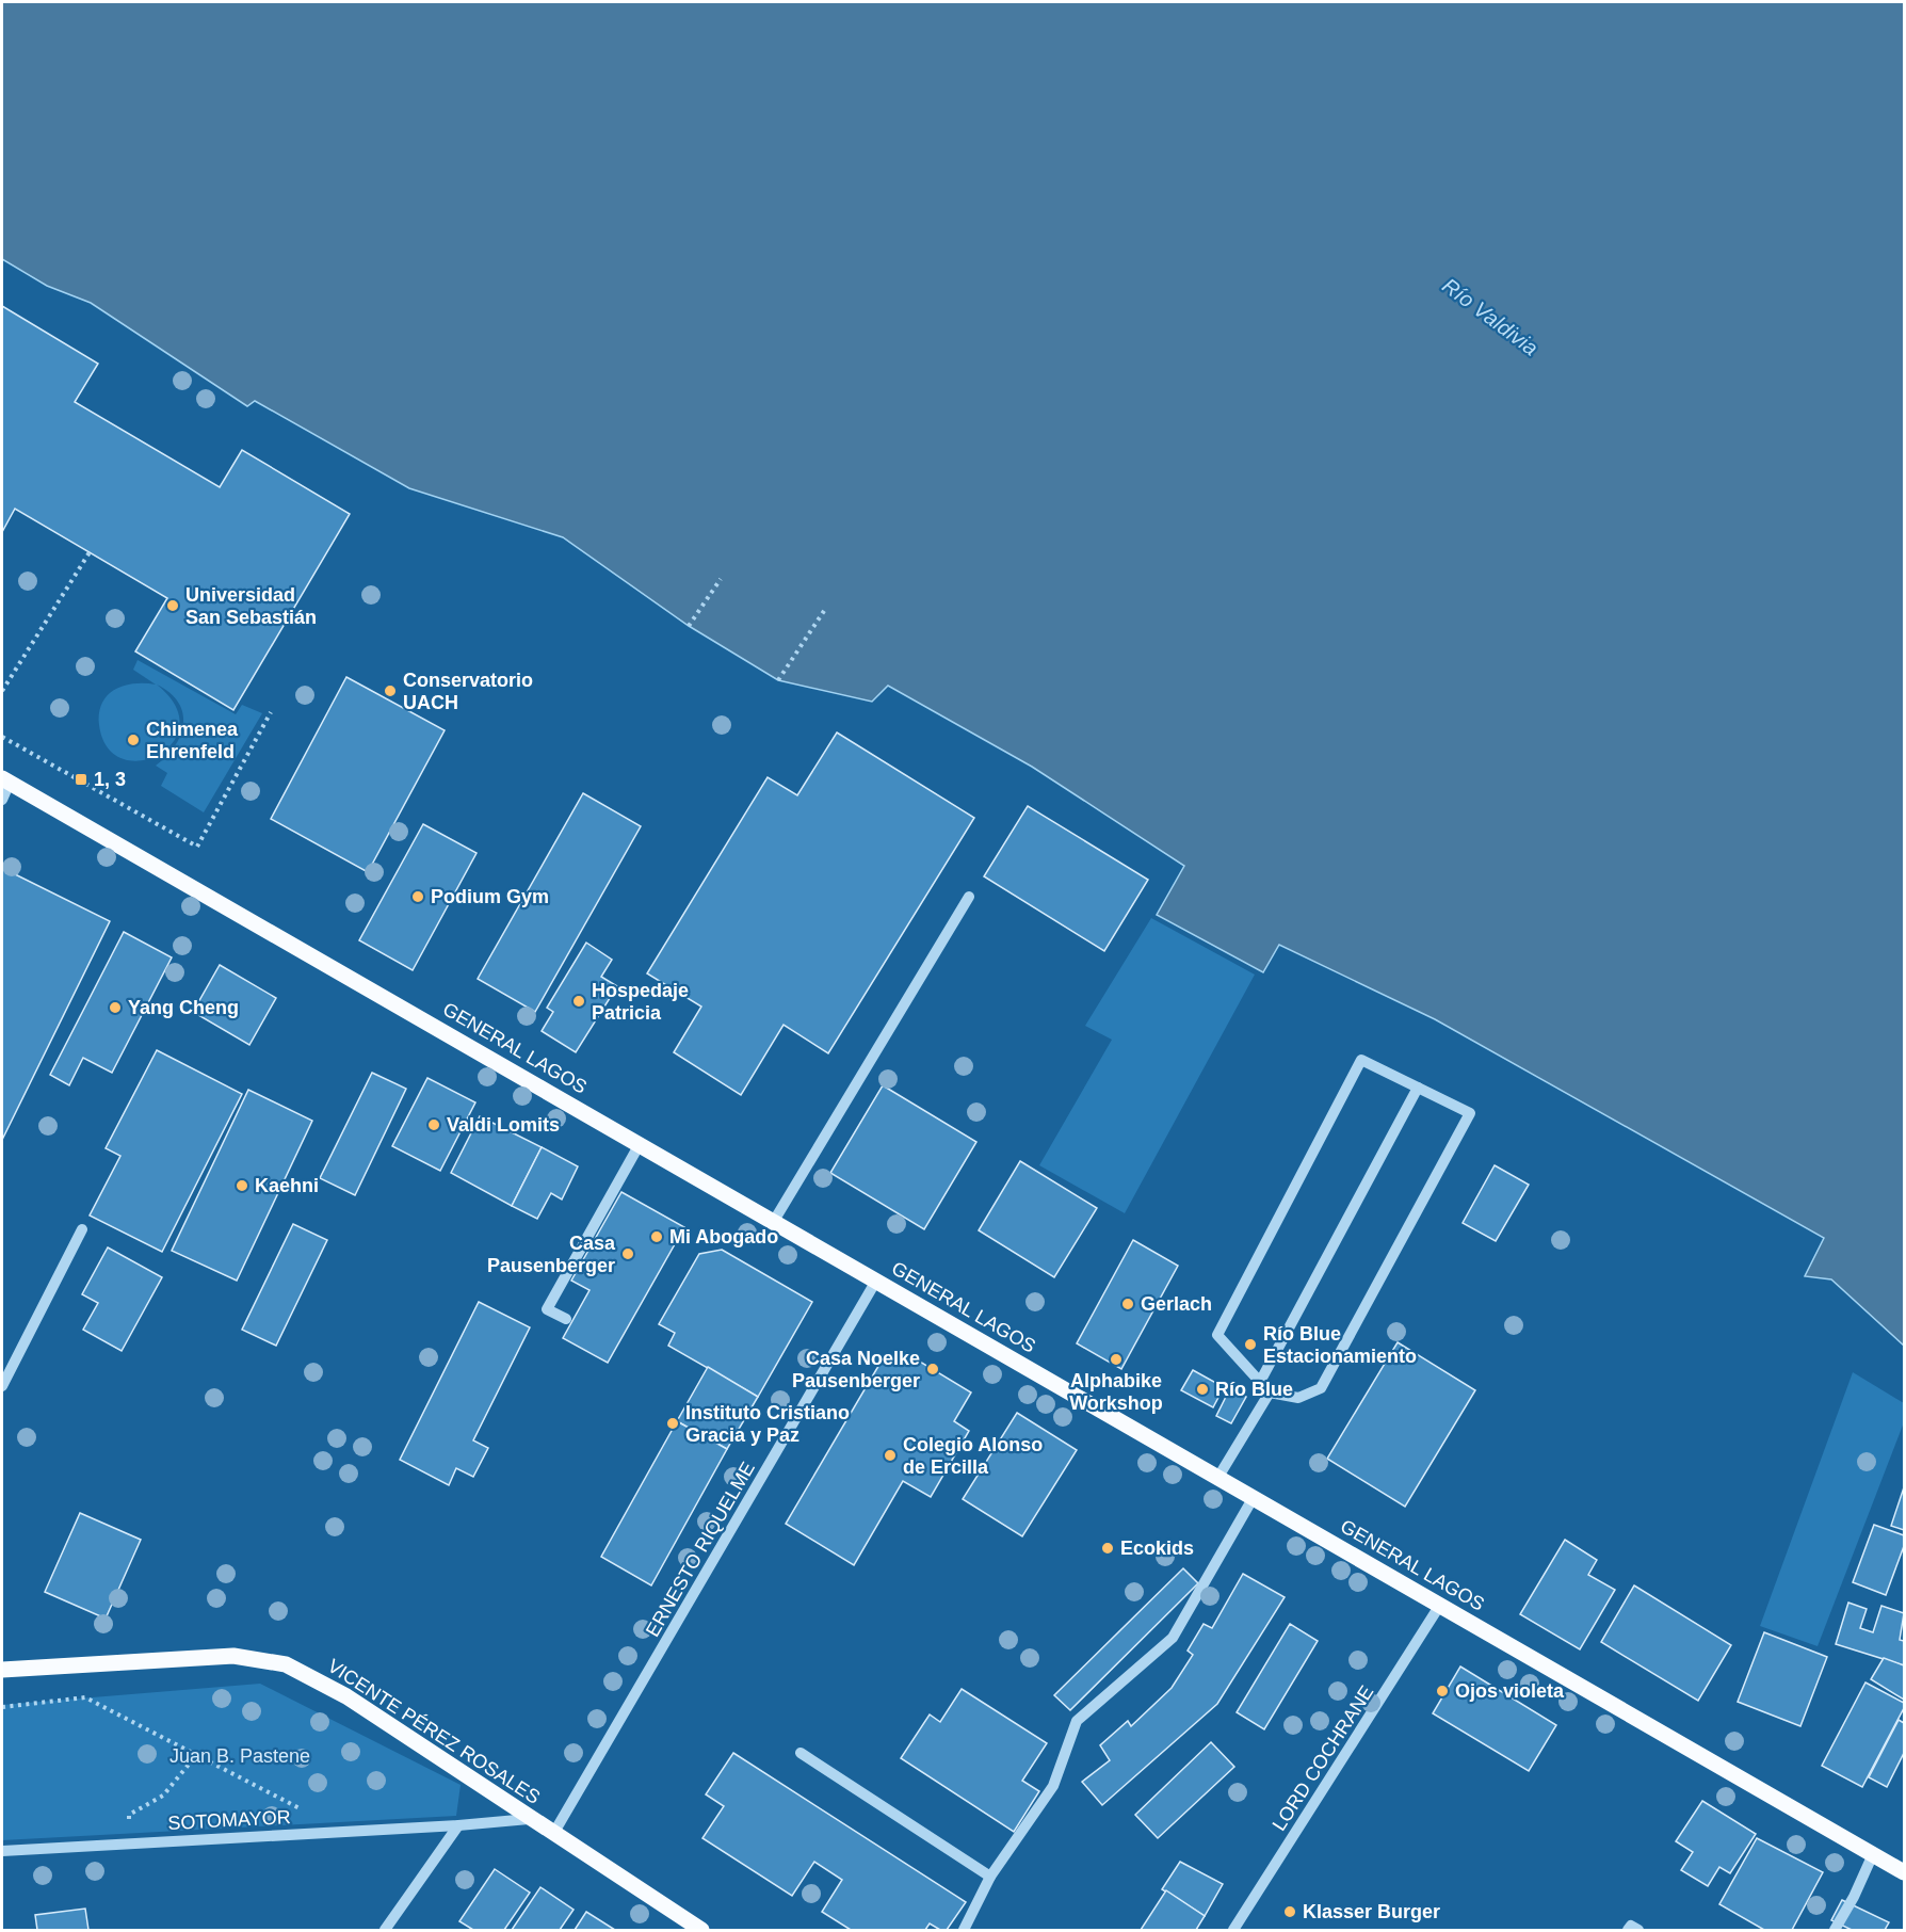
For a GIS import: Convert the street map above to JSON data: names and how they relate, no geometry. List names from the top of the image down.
{
  "streets": {
    "main road": ["GENERAL LAGOS", "VICENTE PÉREZ ROSALES"],
    "street": ["ERNESTO RIQUELME", "LORD COCHRANE", "SOTOMAYOR"]
  },
  "crossings": [
    ["GENERAL LAGOS", "ERNESTO RIQUELME"],
    ["GENERAL LAGOS", "LORD COCHRANE"],
    ["ERNESTO RIQUELME", "VICENTE PÉREZ ROSALES"]
  ],
  "water": ["Río Valdivia"],
  "parks": ["Juan B. Pastene"],
  "places": {
    "other": [
      "Universidad San Sebastián",
      "Conservatorio UACH",
      "Chimenea Ehrenfeld",
      "Podium Gym",
      "Hospedaje Patricia",
      "Yang Cheng",
      "Valdi Lomits",
      "Kaehni",
      "Mi Abogado",
      "Casa Pausenberger",
      "Gerlach",
      "Río Blue Estacionamiento",
      "Alphabike Workshop",
      "Casa Noelke Pausenberger",
      "Río Blue",
      "Instituto Cristiano Gracia y Paz",
      "Colegio Alonso de Ercilla",
      "Ecokids",
      "Ojos violeta",
      "Klasser Burger"
    ],
    "transit": ["1, 3"]
  }
}
